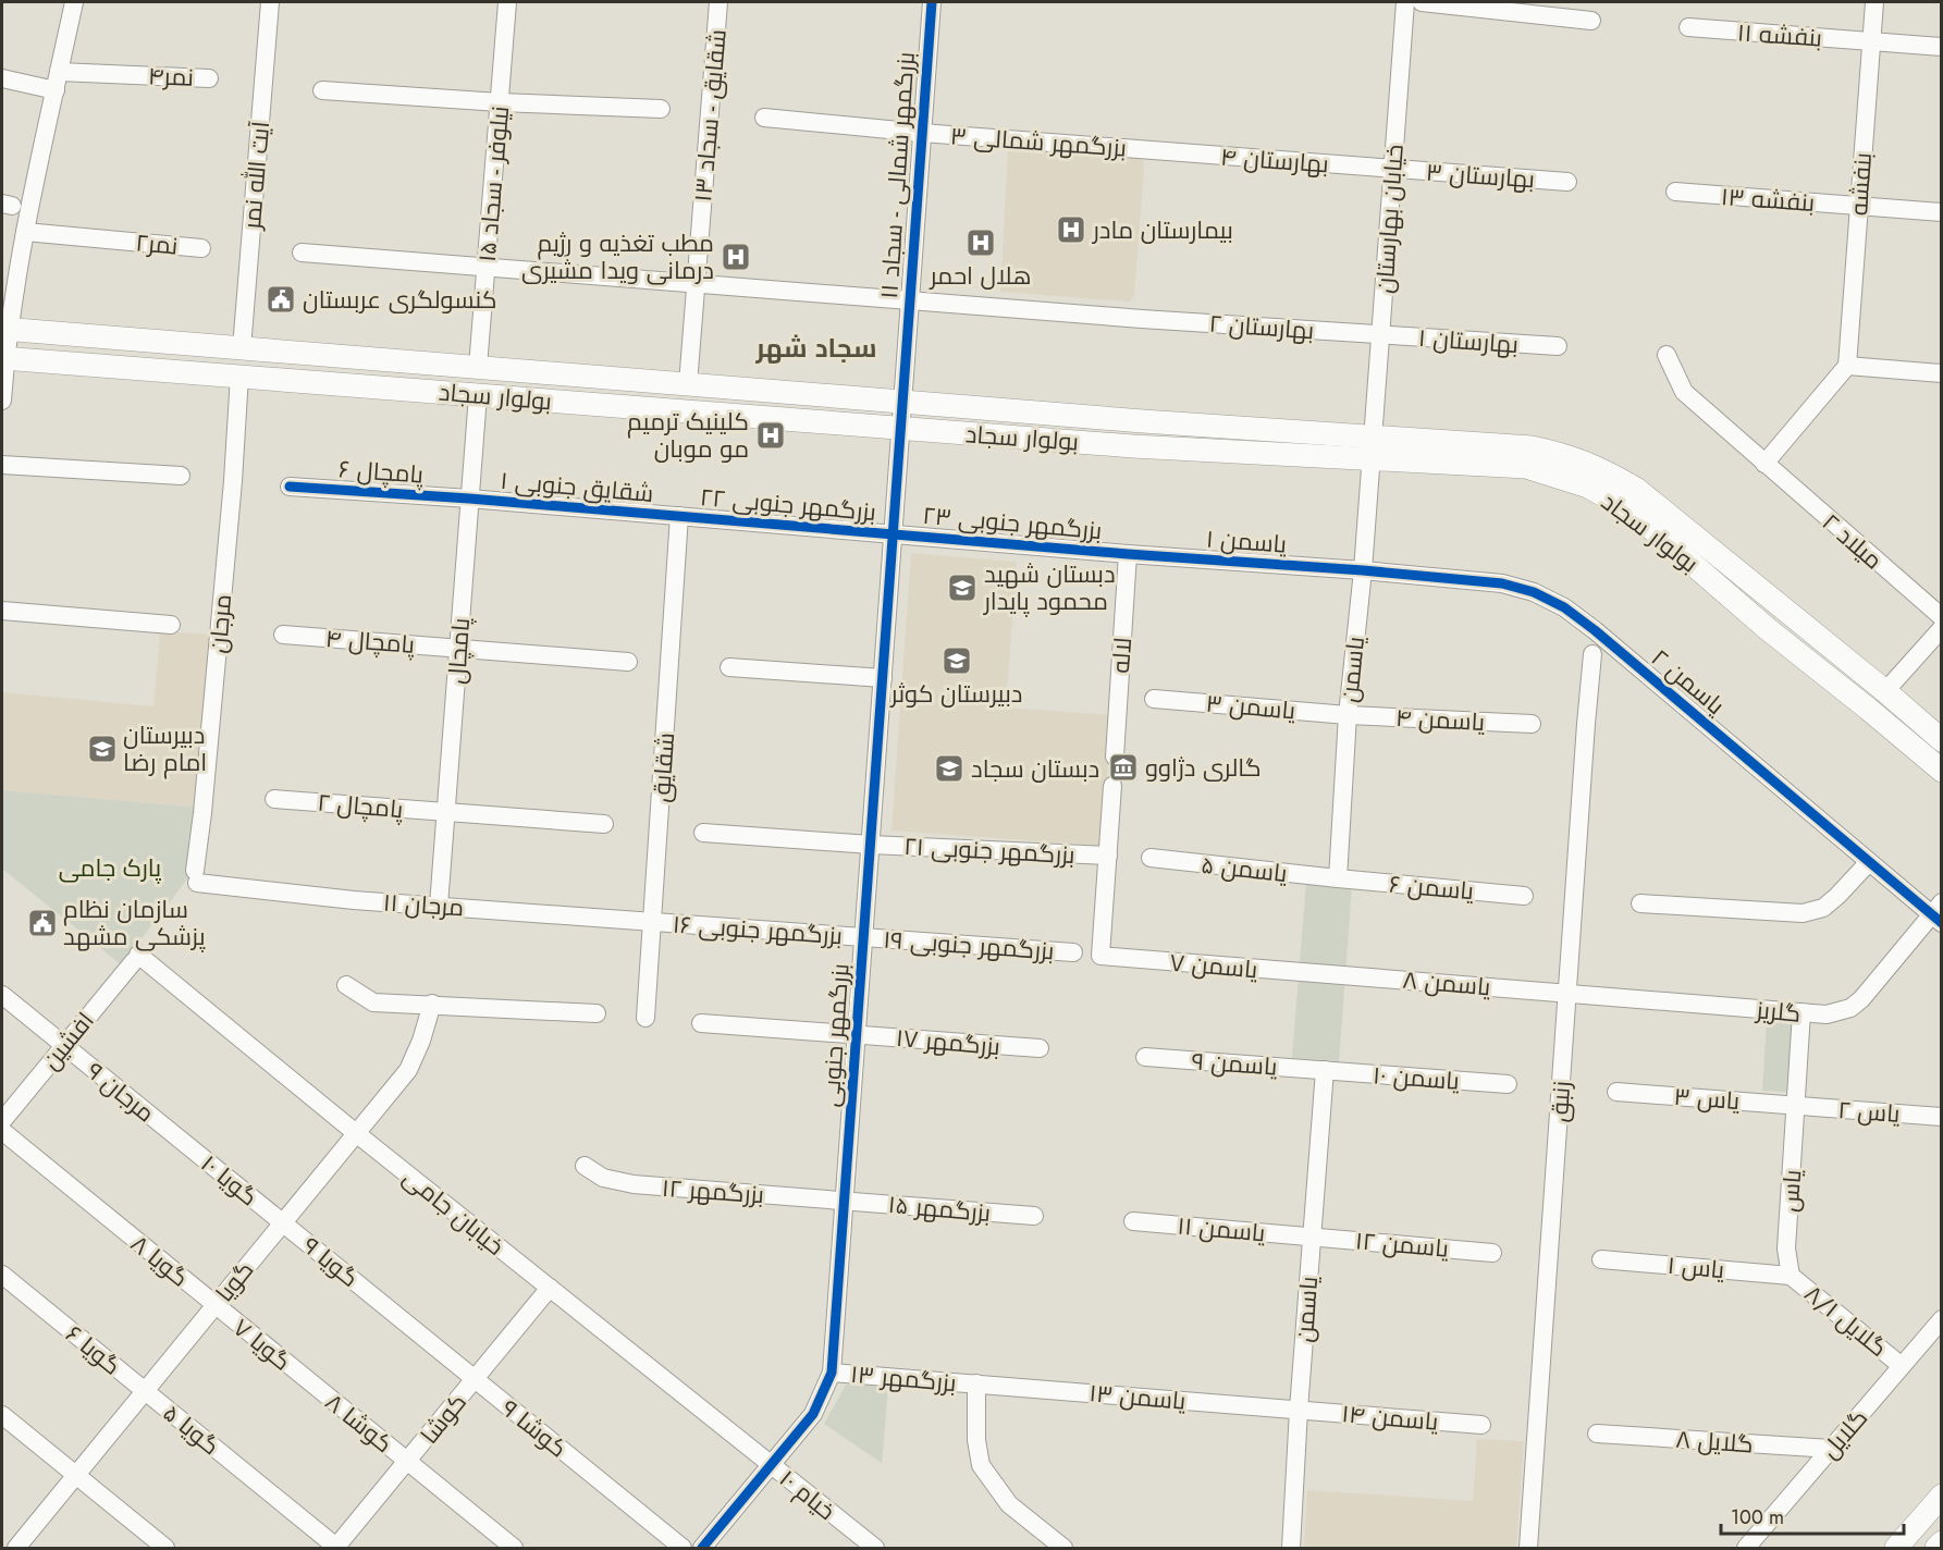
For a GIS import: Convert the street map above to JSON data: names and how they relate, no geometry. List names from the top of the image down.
{
  "streets": {
    "main road": ["بولوار سجاد"],
    "street": [
      "بنفشه ۱۱",
      "نمر۴",
      "شقایق - سجاد ۱۳",
      "بزرگمهر شمالی ۳",
      "بهارستان ۴",
      "آیت الله نمر",
      "بزرگمهر شمالی - سجاد ۱۱",
      "بهارستان ۳",
      "نیلوفر - سجاد ۱۵",
      "بنفشه",
      "بنفشه ۱۳",
      "خیابان بهارستان",
      "نمر۲",
      "بهارستان ۲",
      "بهارستان ۱",
      "پامچال ۶",
      "شقایق جنوبی ۱",
      "بزرگمهر جنوبی ۲۲",
      "بزرگمهر جنوبی ۲۳",
      "یاسمن ۱",
      "میلاد ۲",
      "مرجان",
      "پامچال ۴",
      "پامچال",
      "لاله",
      "یاسمن",
      "یاسمن ۲",
      "یاسمن ۳",
      "یاسمن ۴",
      "شقایق",
      "پامچال ۲",
      "بزرگمهر جنوبی ۲۱",
      "یاسمن ۵",
      "یاسمن ۶",
      "مرجان ۱۱",
      "بزرگمهر جنوبی ۱۶",
      "بزرگمهر جنوبی ۱۹",
      "یاسمن ۷",
      "یاسمن ۸",
      "گلریز",
      "بزرگمهر جنوبی",
      "افشین",
      "بزرگمهر ۱۷",
      "یاسمن ۹",
      "یاسمن ۱۰",
      "مرجان ۹",
      "یاس ۳",
      "زنبق",
      "یاس ۲",
      "گویا ۱۰",
      "بزرگمهر ۱۲",
      "یاس",
      "بزرگمهر ۱۵",
      "خیابان جامی",
      "یاسمن ۱۱",
      "یاسمن ۱۲",
      "گویا ۸",
      "گویا ۹",
      "یاس ۱",
      "گویا",
      "گلایل ۸/۱",
      "گویا ۷",
      "گویا ۶",
      "بزرگمهر ۱۳",
      "یاسمن ۱۳",
      "یاسمن ۱۴",
      "کوشا",
      "کوشا ۸",
      "کوشا ۹",
      "گویا ۵",
      "گلایل",
      "گلایل ۸",
      "خیام ۱۰"
    ]
  },
  "crossings": [
    ["بنفشه ۱۱", "بنفشه"],
    ["شقایق - سجاد ۱۳", "بهارستان ۲"],
    ["شقایق - سجاد ۱۳", "بولوار سجاد"],
    ["بزرگمهر شمالی ۳", "بهارستان ۴"],
    ["بزرگمهر شمالی ۳", "بزرگمهر شمالی - سجاد ۱۱"],
    ["بهارستان ۴", "بهارستان ۳"],
    ["بهارستان ۴", "خیابان بهارستان"],
    ["آیت الله نمر", "بولوار سجاد"],
    ["بزرگمهر شمالی - سجاد ۱۱", "بهارستان ۲"],
    ["بزرگمهر شمالی - سجاد ۱۱", "بولوار سجاد"],
    ["بزرگمهر شمالی - سجاد ۱۱", "بزرگمهر جنوبی"],
    ["بهارستان ۳", "خیابان بهارستان"],
    ["نیلوفر - سجاد ۱۵", "بهارستان ۲"],
    ["نیلوفر - سجاد ۱۵", "بولوار سجاد"],
    ["بنفشه", "بنفشه ۱۳"],
    ["خیابان بهارستان", "بهارستان ۲"],
    ["خیابان بهارستان", "بهارستان ۱"],
    ["خیابان بهارستان", "بولوار سجاد"],
    ["خیابان بهارستان", "یاسمن"],
    ["بهارستان ۲", "بهارستان ۱"],
    ["بولوار سجاد", "مرجان"],
    ["بولوار سجاد", "پامچال"],
    ["بولوار سجاد", "یاسمن"],
    ["بولوار سجاد", "بزرگمهر جنوبی"],
    ["پامچال ۶", "شقایق جنوبی ۱"],
    ["پامچال ۶", "پامچال"],
    ["شقایق جنوبی ۱", "بزرگمهر جنوبی ۲۲"],
    ["شقایق جنوبی ۱", "پامچال"],
    ["شقایق جنوبی ۱", "شقایق"],
    ["بزرگمهر جنوبی ۲۲", "بزرگمهر جنوبی ۲۳"],
    ["بزرگمهر جنوبی ۲۲", "شقایق"],
    ["بزرگمهر جنوبی ۲۲", "بزرگمهر جنوبی"],
    ["بزرگمهر جنوبی ۲۳", "یاسمن ۱"],
    ["بزرگمهر جنوبی ۲۳", "لاله"],
    ["بزرگمهر جنوبی ۲۳", "بزرگمهر جنوبی"],
    ["یاسمن ۱", "لاله"],
    ["یاسمن ۱", "یاسمن"],
    ["یاسمن ۱", "یاسمن ۲"],
    ["مرجان", "مرجان ۱۱"],
    ["پامچال ۴", "پامچال"],
    ["پامچال", "پامچال ۲"],
    ["پامچال", "مرجان ۱۱"],
    ["یاسمن", "یاسمن ۲"],
    ["یاسمن", "یاسمن ۳"],
    ["یاسمن", "یاسمن ۴"],
    ["یاسمن", "یاسمن ۵"],
    ["یاسمن", "یاسمن ۶"],
    ["یاسمن", "یاسمن ۹"],
    ["یاسمن", "یاسمن ۱۰"],
    ["یاسمن", "یاسمن ۱۱"],
    ["یاسمن", "یاسمن ۱۲"],
    ["یاسمن", "یاسمن ۱۳"],
    ["یاسمن", "یاسمن ۱۴"],
    ["یاسمن ۲", "گلریز"],
    ["یاسمن ۳", "یاسمن ۴"],
    ["شقایق", "مرجان ۱۱"],
    ["شقایق", "بزرگمهر جنوبی ۱۶"],
    ["بزرگمهر جنوبی ۲۱", "یاسمن ۷"],
    ["بزرگمهر جنوبی ۲۱", "بزرگمهر جنوبی"],
    ["یاسمن ۵", "یاسمن ۶"],
    ["مرجان ۱۱", "بزرگمهر جنوبی ۱۶"],
    ["بزرگمهر جنوبی ۱۶", "بزرگمهر جنوبی ۱۹"],
    ["بزرگمهر جنوبی ۱۶", "بزرگمهر جنوبی"],
    ["بزرگمهر جنوبی ۱۹", "بزرگمهر جنوبی"],
    ["یاسمن ۷", "یاسمن ۸"],
    ["یاسمن ۸", "گلریز"],
    ["یاسمن ۸", "زنبق"],
    ["گلریز", "زنبق"],
    ["گلریز", "یاس"],
    ["بزرگمهر جنوبی", "بزرگمهر ۱۷"],
    ["بزرگمهر جنوبی", "بزرگمهر ۱۲"],
    ["بزرگمهر جنوبی", "بزرگمهر ۱۵"],
    ["بزرگمهر جنوبی", "خیابان جامی"],
    ["بزرگمهر جنوبی", "بزرگمهر ۱۳"],
    ["بزرگمهر جنوبی", "خیام ۱۰"],
    ["افشین", "مرجان ۹"],
    ["افشین", "خیابان جامی"],
    ["یاسمن ۹", "یاسمن ۱۰"],
    ["مرجان ۹", "گویا ۱۰"],
    ["یاس ۳", "یاس ۲"],
    ["یاس ۳", "یاس"],
    ["یاس ۲", "یاس"],
    ["گویا ۱۰", "گویا ۹"],
    ["گویا ۱۰", "گویا"],
    ["بزرگمهر ۱۲", "بزرگمهر ۱۵"],
    ["یاس", "یاس ۱"],
    ["یاس", "گلایل ۸/۱"],
    ["خیابان جامی", "گویا"],
    ["خیابان جامی", "کوشا"],
    ["خیابان جامی", "خیام ۱۰"],
    ["یاسمن ۱۱", "یاسمن ۱۲"],
    ["گویا ۸", "گویا"],
    ["گویا ۸", "گویا ۷"],
    ["گویا ۹", "گویا"],
    ["گویا ۹", "کوشا"],
    ["گویا ۹", "کوشا ۹"],
    ["یاس ۱", "گلایل ۸/۱"],
    ["گویا", "گویا ۷"],
    ["گویا", "گویا ۶"],
    ["گویا", "گویا ۵"],
    ["گلایل ۸/۱", "گلایل"],
    ["گویا ۷", "کوشا ۸"],
    ["گویا ۶", "گویا ۵"],
    ["بزرگمهر ۱۳", "یاسمن ۱۳"],
    ["یاسمن ۱۳", "یاسمن ۱۴"],
    ["کوشا", "کوشا ۸"],
    ["کوشا", "کوشا ۹"],
    ["کوشا", "گویا ۵"],
    ["گلایل", "گلایل ۸"]
  ],
  "districts": ["سجاد شهر"],
  "parks": ["پارک جامی"],
  "places": {
    "hospital": [
      "بیمارستان مادر",
      "هلال احمر",
      "مطب تغذیه و رژیم درمانی ویدا مشیری",
      "کلینیک ترمیم مو موبان"
    ],
    "public building": ["کنسولگری عربستان", "سازمان نظام پزشکی مشهد"],
    "school or university": [
      "دبستان شهید محمود پایدار",
      "دبیرستان کوثر",
      "دبیرستان امام رضا",
      "دبستان سجاد"
    ],
    "museum": ["گالری دژاوو"]
  },
  "scale_bar": "100 m"
}
